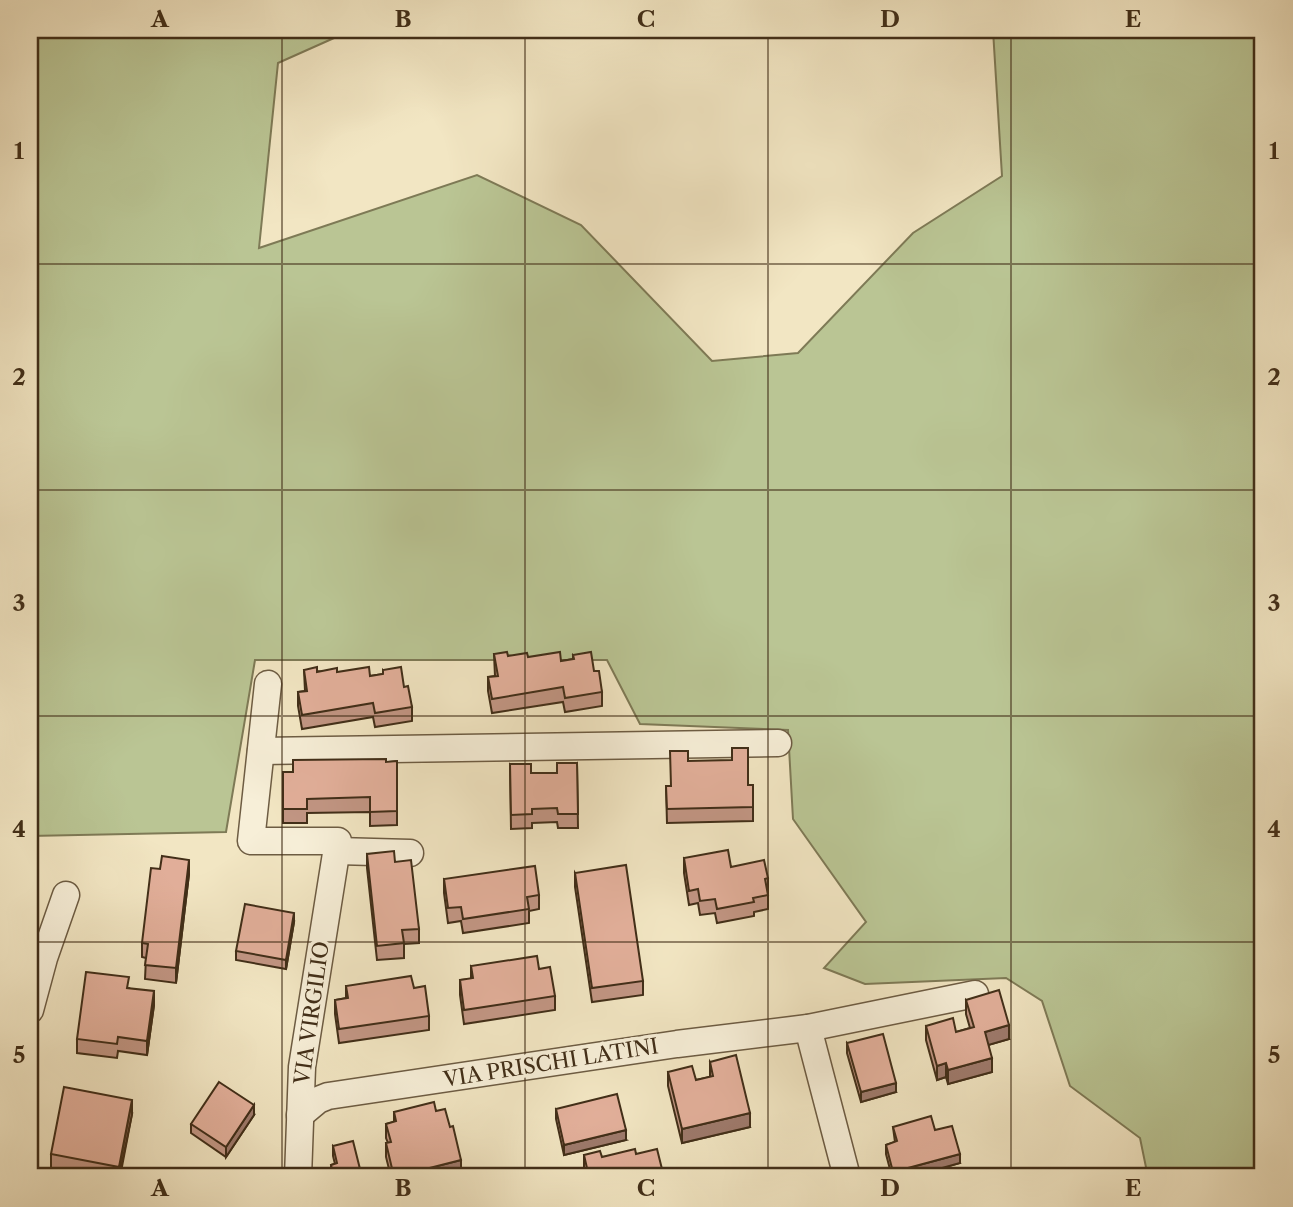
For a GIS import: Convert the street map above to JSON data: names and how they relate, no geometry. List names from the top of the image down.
{
  "streets": {
    "street": ["VIA VIRGILIO", "VIA PRISCHI LATINI"]
  },
  "crossings": [
    ["VIA VIRGILIO", "VIA PRISCHI LATINI"]
  ],
  "grid": {
    "columns": [
      "A",
      "B",
      "C",
      "D",
      "E"
    ],
    "rows": [
      "1",
      "2",
      "3",
      "4",
      "5"
    ]
  }
}
